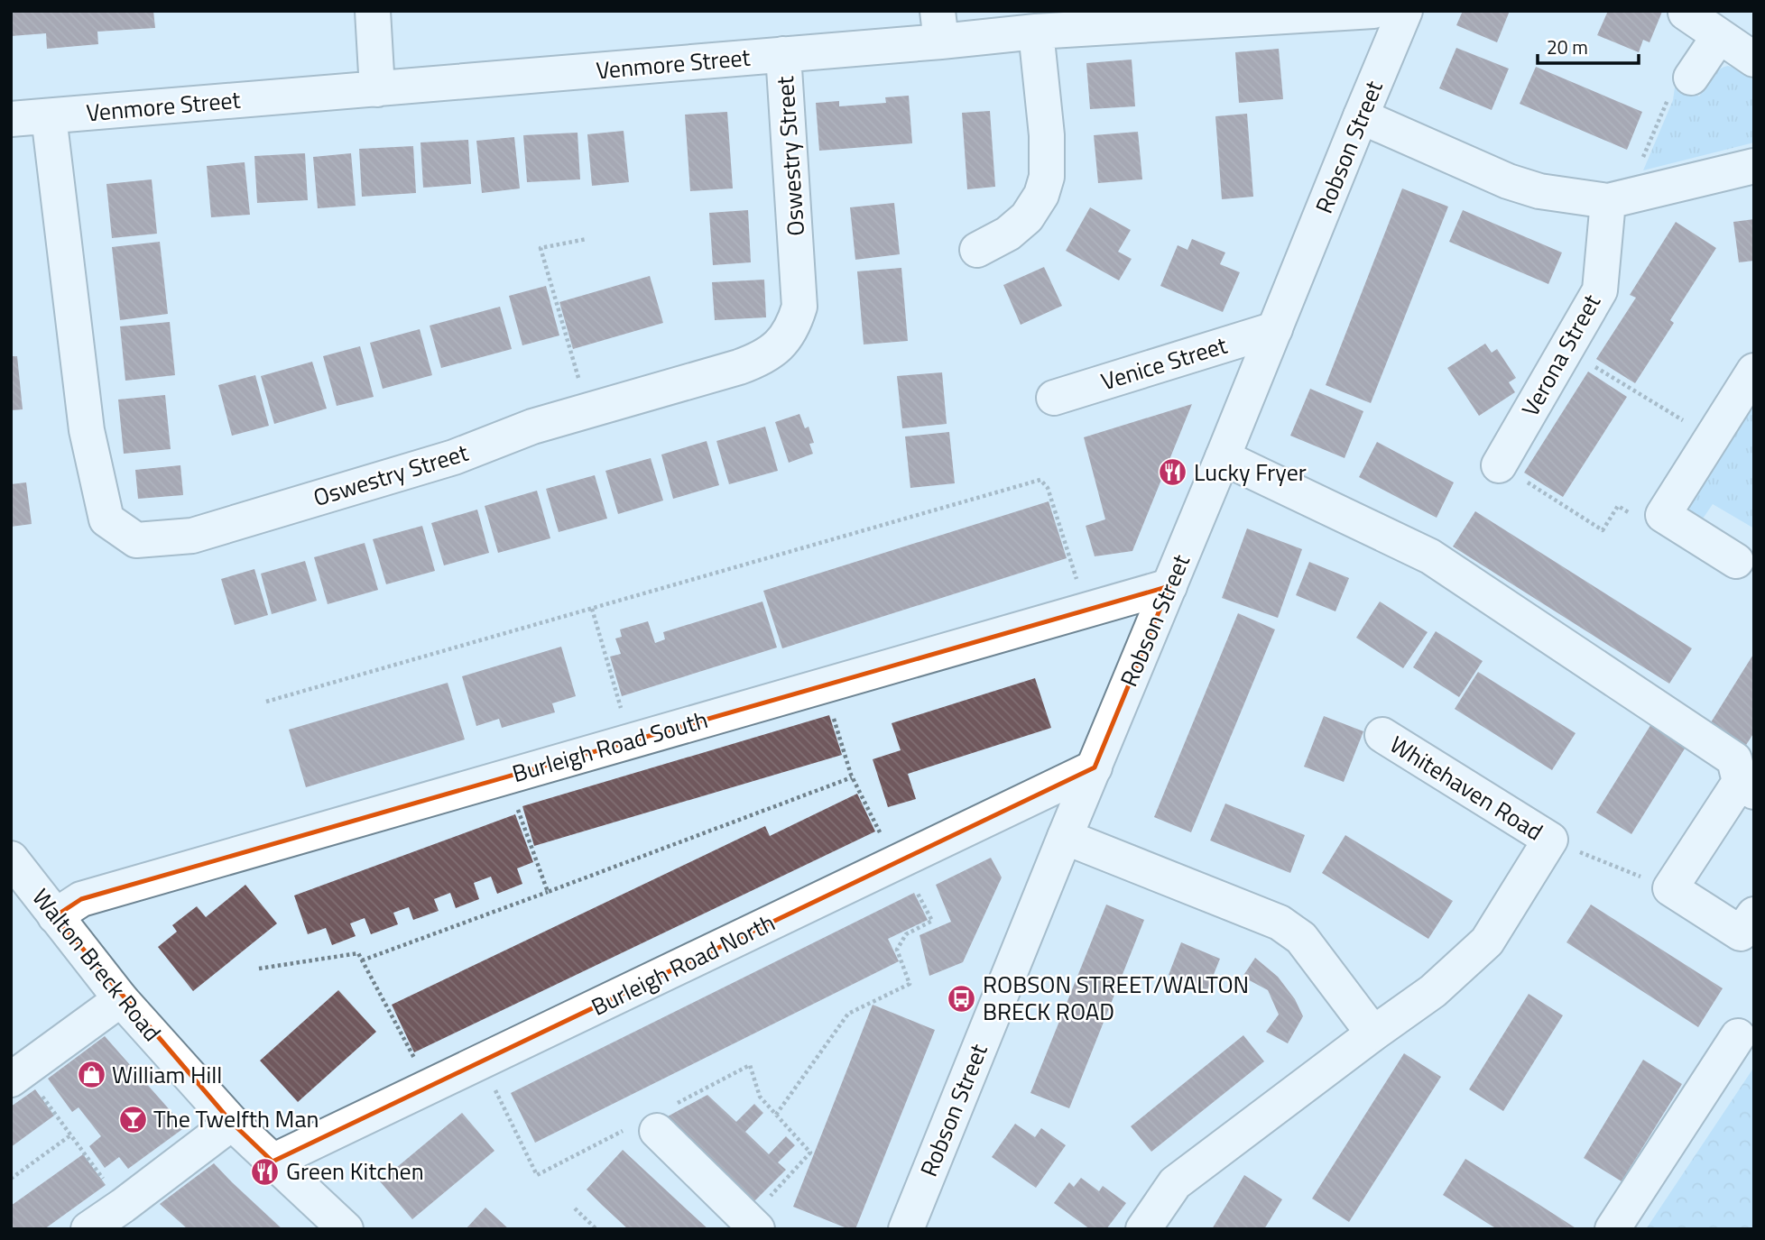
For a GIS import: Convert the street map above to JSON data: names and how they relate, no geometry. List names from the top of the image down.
{
  "streets": {
    "main road": [
      "Venmore Street",
      "Robson Street",
      "Oswestry Street",
      "Verona Street",
      "Venice Street",
      "Burleigh Road South",
      "Whitehaven Road",
      "Walton Breck Road",
      "Burleigh Road North"
    ]
  },
  "crossings": [
    ["Venmore Street", "Oswestry Street"],
    ["Robson Street", "Venice Street"],
    ["Robson Street", "Burleigh Road South"],
    ["Robson Street", "Burleigh Road North"],
    ["Burleigh Road South", "Walton Breck Road"],
    ["Walton Breck Road", "Burleigh Road North"]
  ],
  "places": {
    "restaurant": ["Lucky Fryer", "Green Kitchen"],
    "bus stop": ["ROBSON STREET/WALTON BRECK ROAD"],
    "shop": ["William Hill"],
    "bar": ["The Twelfth Man"]
  },
  "scale_bar": "20 m"
}
